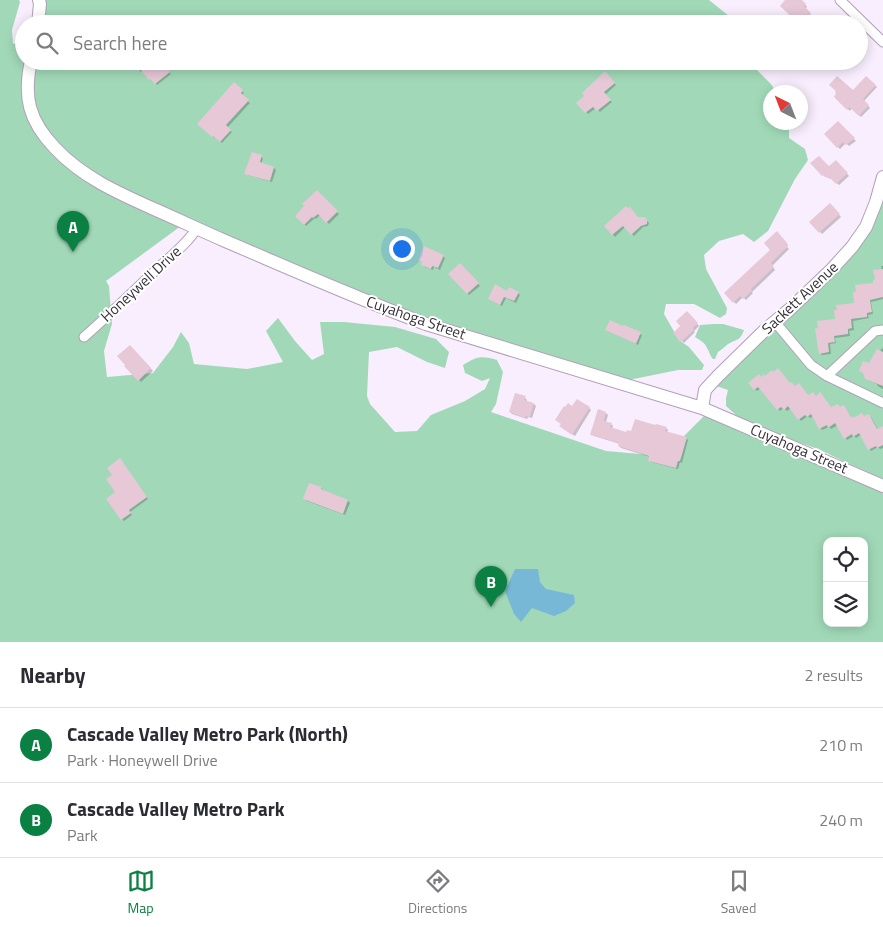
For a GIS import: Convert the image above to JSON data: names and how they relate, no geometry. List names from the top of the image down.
{
  "streets": {
    "street": ["Honeywell Drive", "Sackett Avenue", "Cuyahoga Street"]
  },
  "crossings": [
    ["Honeywell Drive", "Cuyahoga Street"],
    ["Sackett Avenue", "Cuyahoga Street"]
  ],
  "north": "top left",
  "page": {
    "search": "Search here",
    "pins": ["A", "B"],
    "heading": ["Nearby", "2 results"],
    "list": [
      {
        "mark": "A",
        "name": "Cascade Valley Metro Park (North)",
        "note": "Park · Honeywell Drive",
        "value": "210 m"
      },
      {
        "mark": "B",
        "name": "Cascade Valley Metro Park",
        "note": "Park",
        "value": "240 m"
      }
    ],
    "nav": ["Map", "Directions", "Saved"]
  }
}
